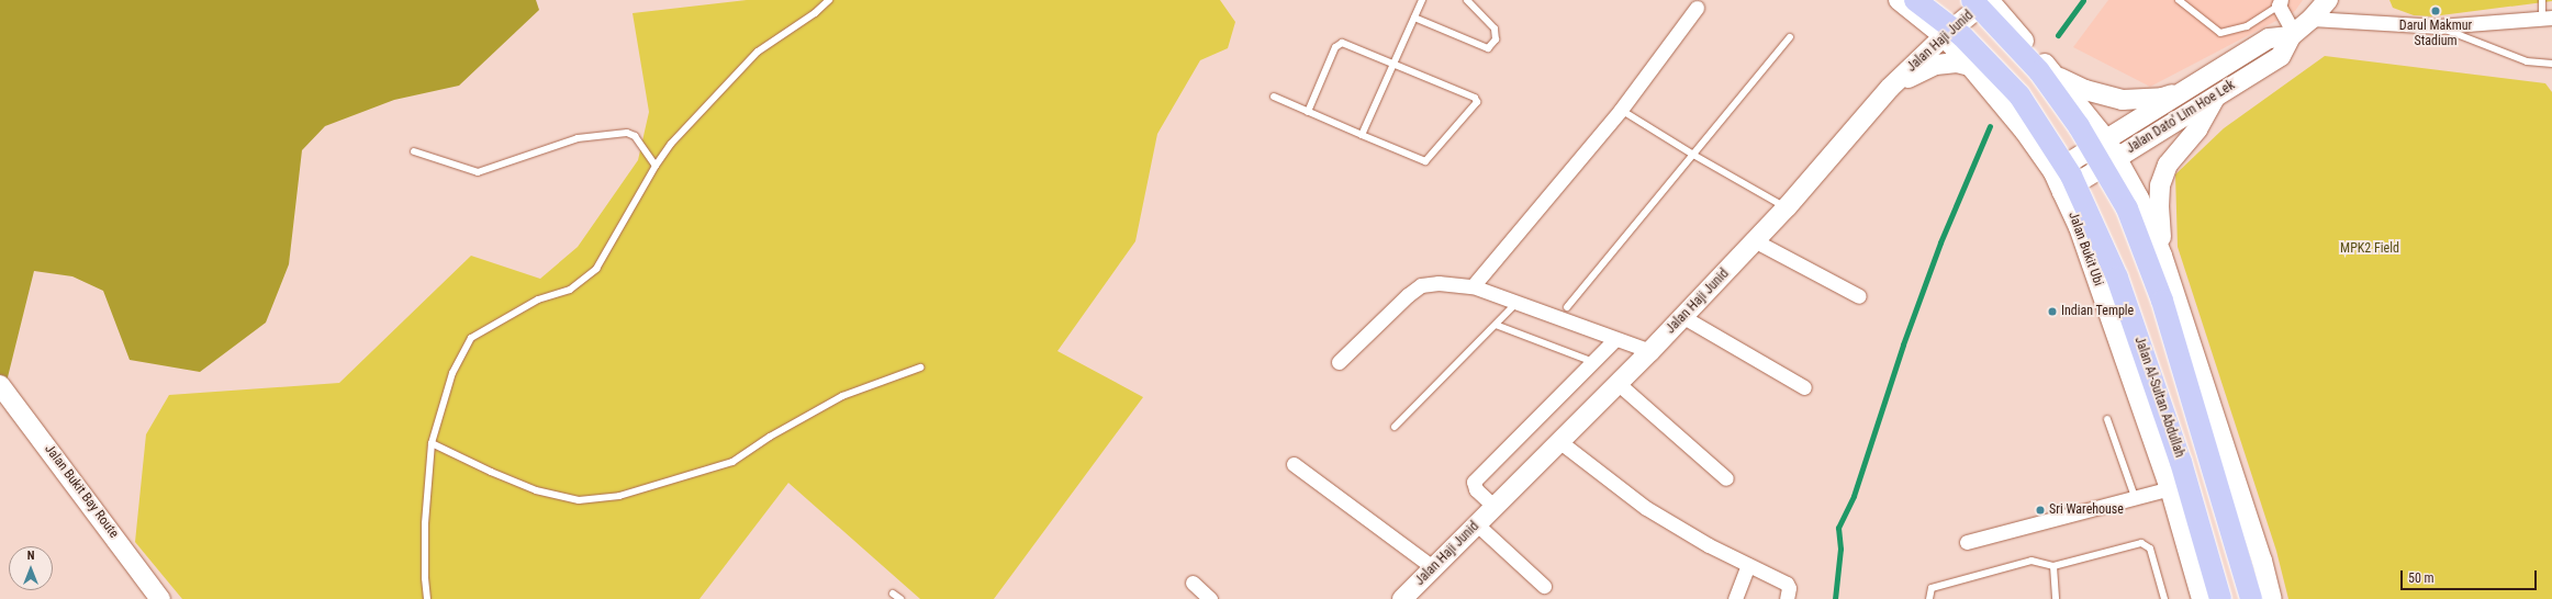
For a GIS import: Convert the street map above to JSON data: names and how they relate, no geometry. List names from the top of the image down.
{
  "streets": {
    "main road": ["Jalan Al-Sultan Abdullah"],
    "street": [
      "Jalan Haji Junid",
      "Jalan Dato' Lim Hoe Lek",
      "Jalan Bukit Ubi",
      "Jalan Bukit Bay Route"
    ]
  },
  "crossings": [
    ["Jalan Haji Junid", "Jalan Bukit Ubi"],
    ["Jalan Dato' Lim Hoe Lek", "Jalan Bukit Ubi"]
  ],
  "parks": ["MPK2 Field"],
  "places": ["Darul Makmur Stadium", "Indian Temple", "Sri Warehouse"],
  "scale_bar": "50 m",
  "north": "top"
}
